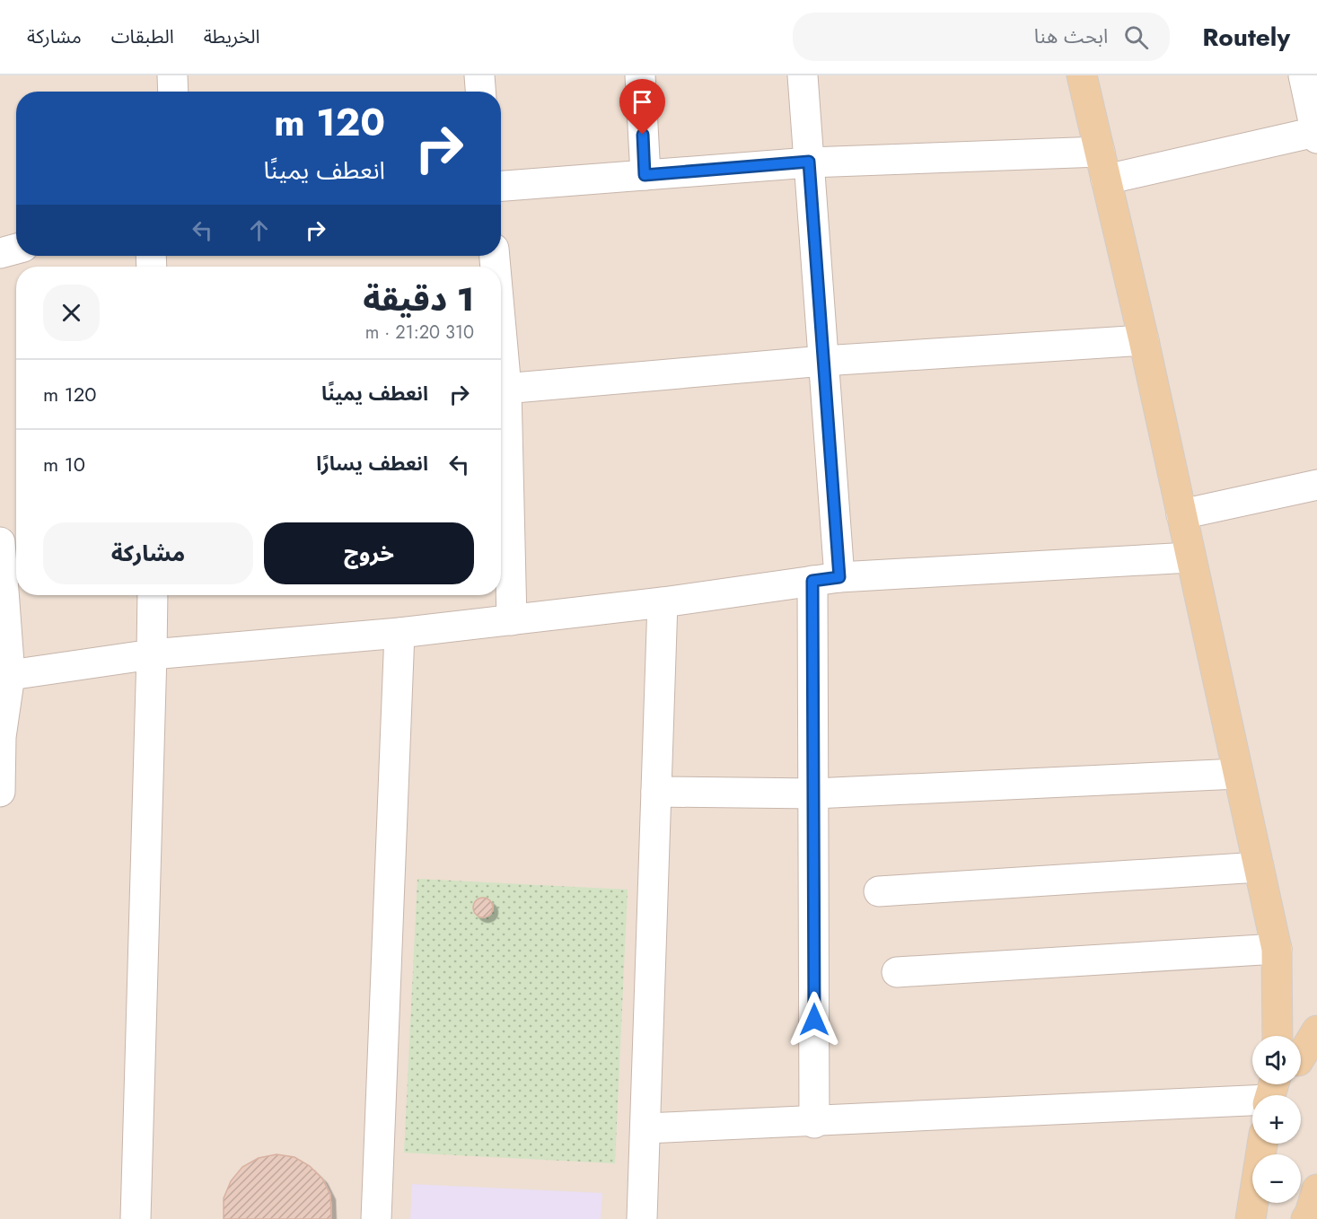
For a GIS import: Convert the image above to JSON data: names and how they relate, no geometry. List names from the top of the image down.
{
  "page": {
    "header": "Routely",
    "search": "ابحث هنا",
    "nav": ["الخريطة", "الطبقات", "مشاركة"],
    "turn": ["120 m", "انعطف يمينًا"],
    "heading": ["1 دقيقة", "310 m · 21:20"],
    "list": [
      {
        "name": "انعطف يمينًا",
        "value": "120 m"
      },
      {
        "name": "انعطف يسارًا",
        "value": "10 m"
      }
    ],
    "buttons": ["خروج", "مشاركة"],
    "map_buttons": ["+", "−"]
  }
}
